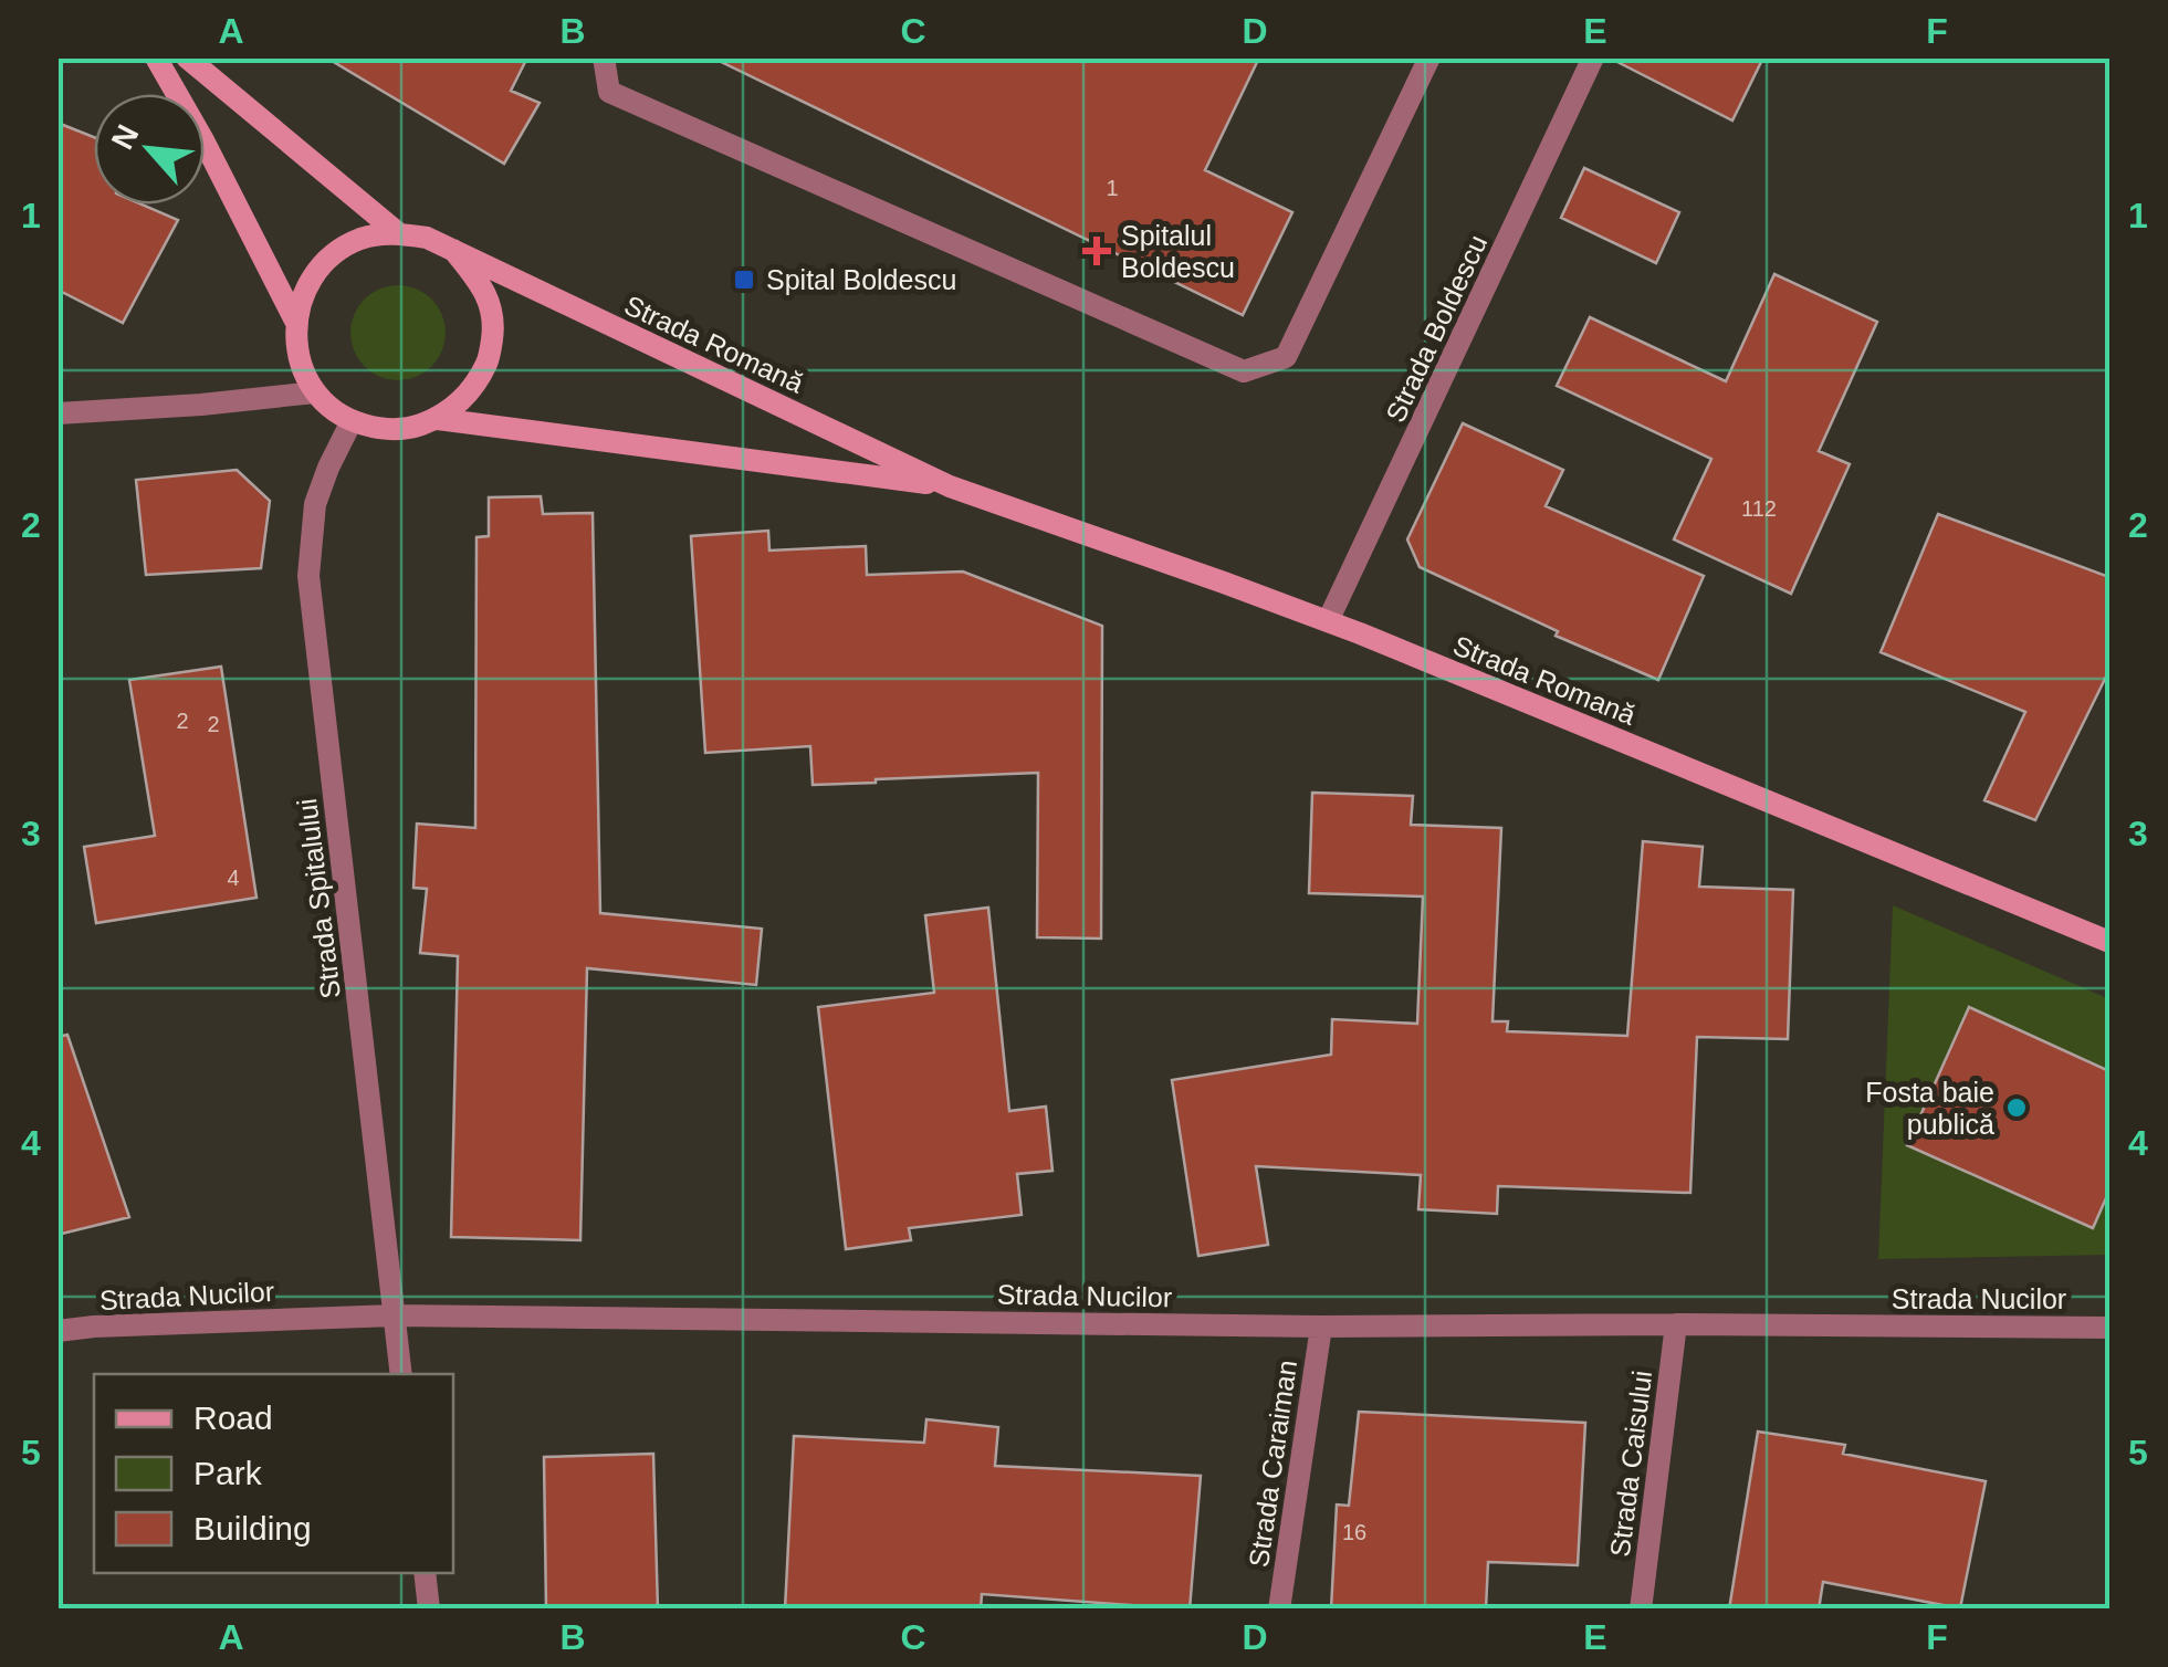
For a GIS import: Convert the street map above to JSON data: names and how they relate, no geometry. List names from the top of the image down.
{
  "streets": {
    "street": [
      "Strada Boldescu",
      "Strada Romană",
      "Strada Spitalului",
      "Strada Nucilor",
      "Strada Caraiman",
      "Strada Caisului"
    ]
  },
  "crossings": [
    ["Strada Boldescu", "Strada Romană"],
    ["Strada Romană", "Strada Spitalului"],
    ["Strada Spitalului", "Strada Nucilor"],
    ["Strada Nucilor", "Strada Caraiman"],
    ["Strada Nucilor", "Strada Caisului"]
  ],
  "places": {
    "health": ["Spitalul Boldescu"],
    "transit": ["Spital Boldescu"],
    "other": ["Fosta baie publică"]
  },
  "house_numbers": [
    "1",
    "112",
    "2",
    "2",
    "4",
    "16"
  ],
  "legend": ["Road", "Park", "Building"],
  "north": "top left",
  "grid": {
    "columns": [
      "A",
      "B",
      "C",
      "D",
      "E",
      "F"
    ],
    "rows": [
      "1",
      "2",
      "3",
      "4",
      "5"
    ]
  }
}
